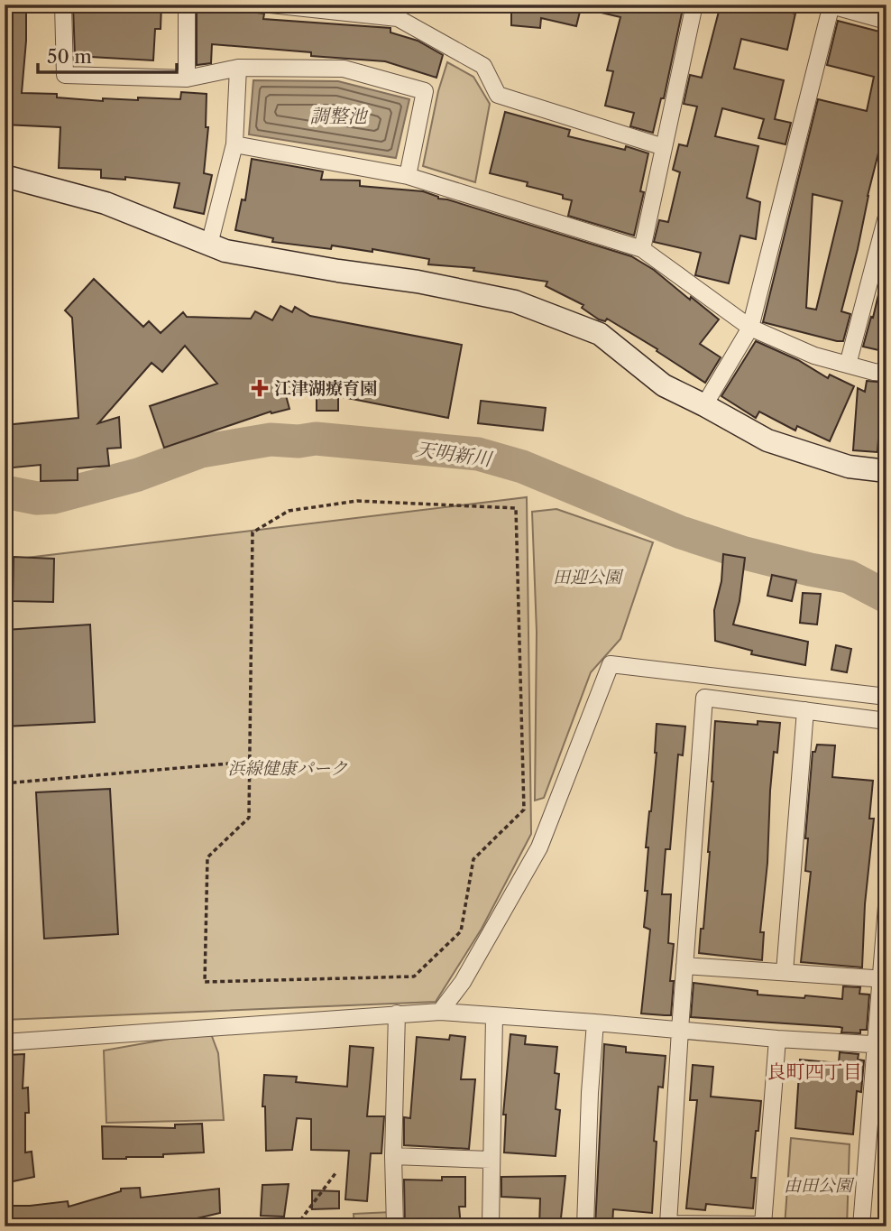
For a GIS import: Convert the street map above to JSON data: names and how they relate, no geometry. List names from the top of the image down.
{
  "districts": ["良町四丁目"],
  "water": ["調整池", "天明新川"],
  "parks": ["田迎公園", "浜線健康パーク", "由田公園"],
  "places": {
    "health": ["江津湖療育園"]
  },
  "scale_bar": "50 m"
}
